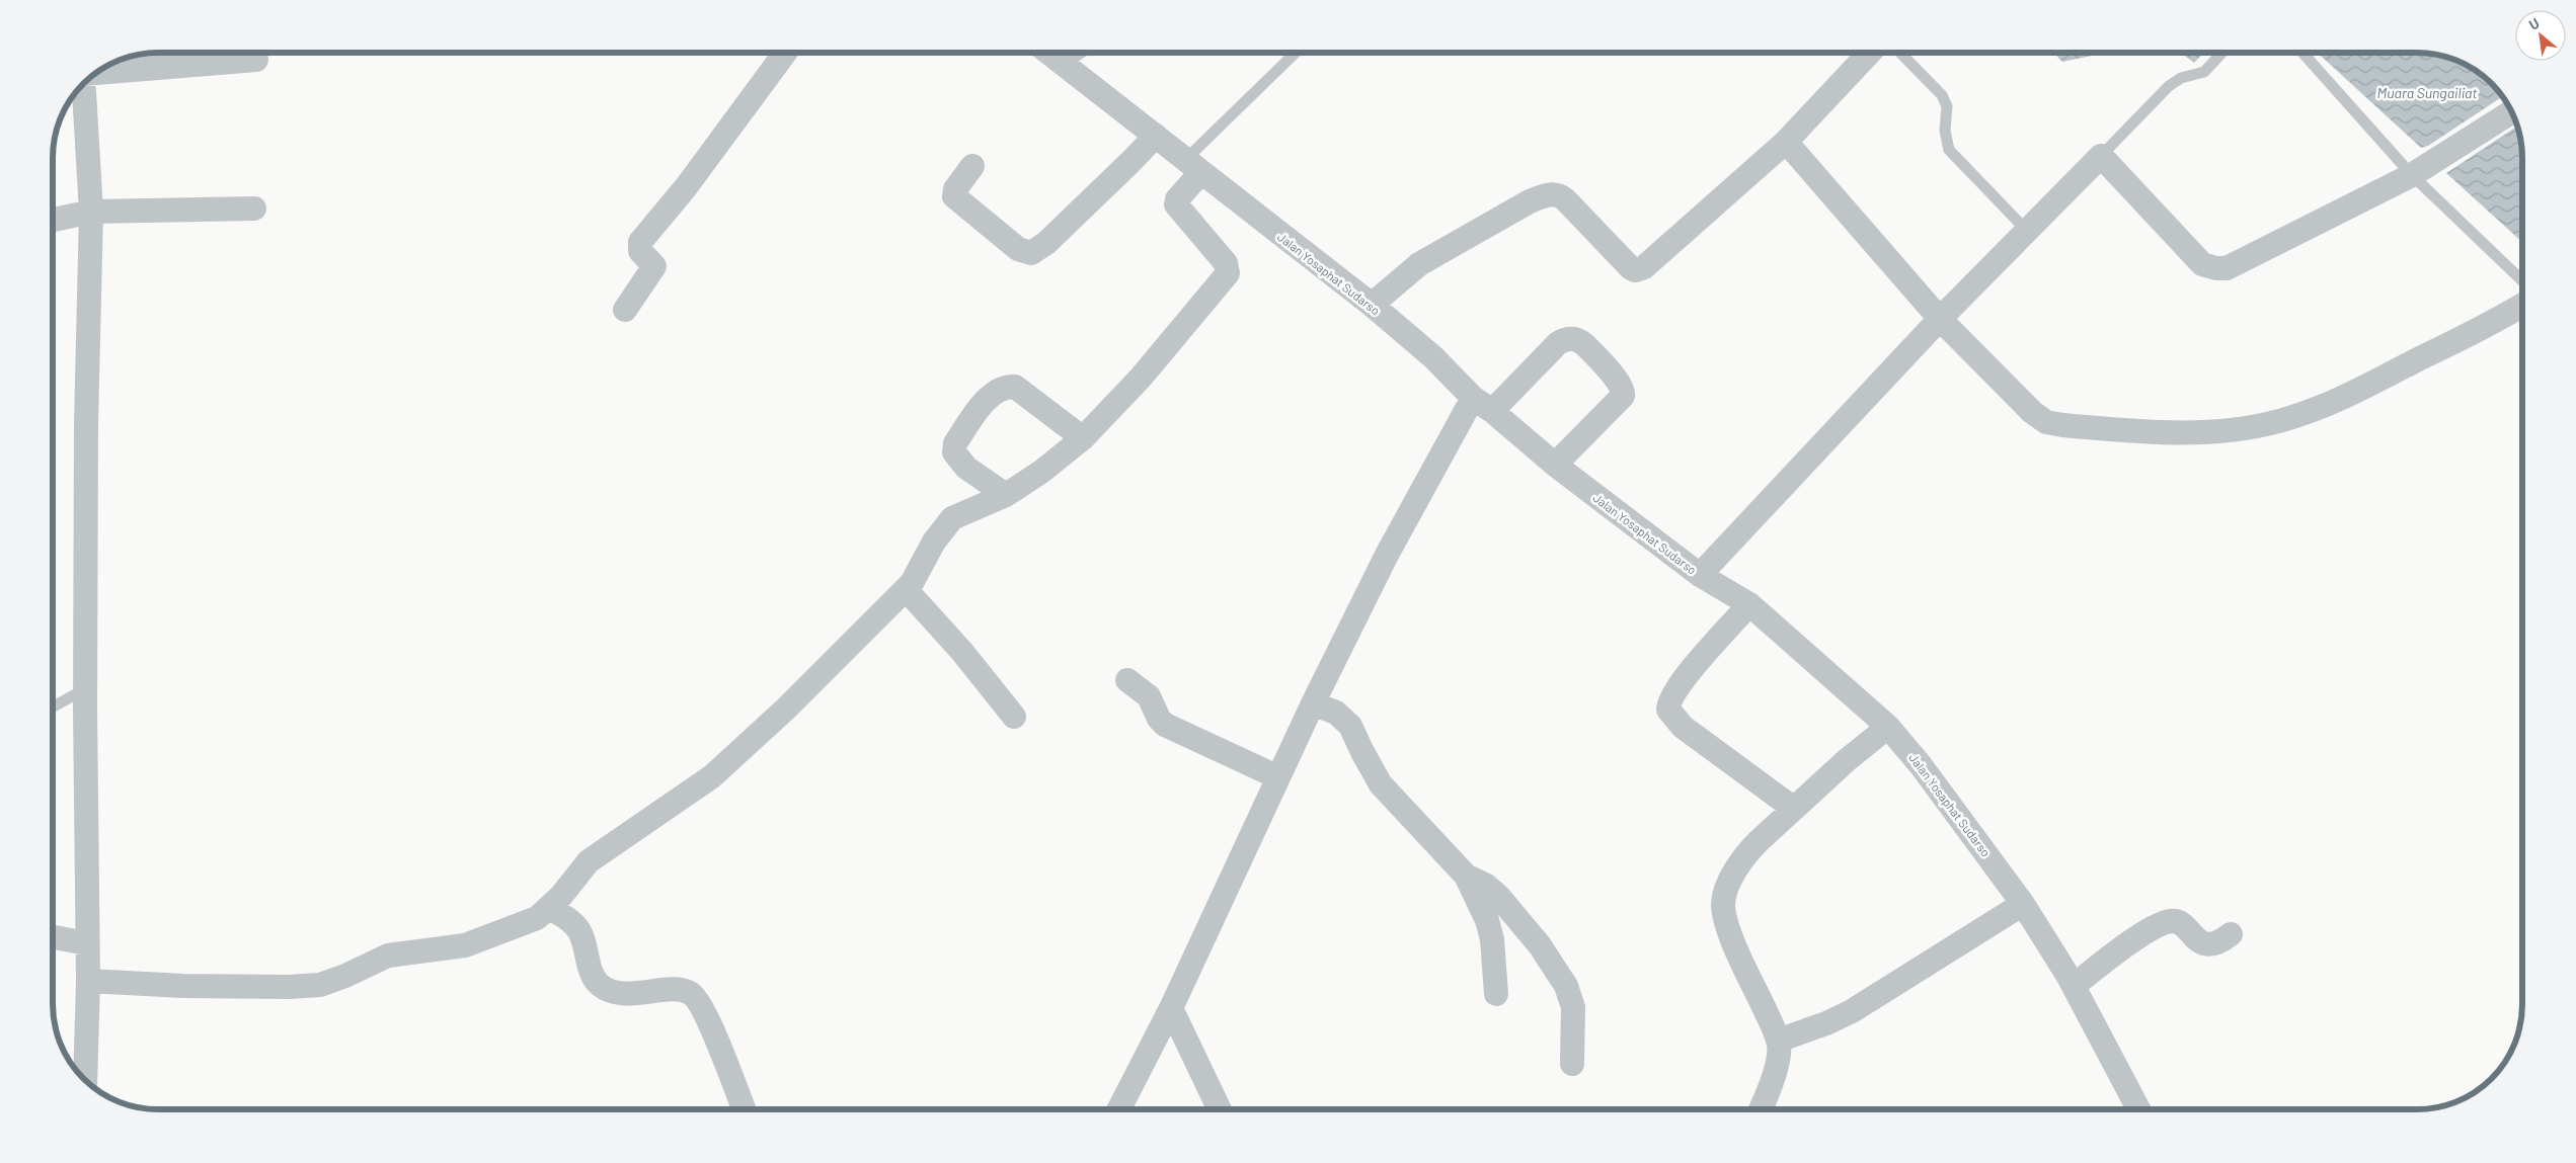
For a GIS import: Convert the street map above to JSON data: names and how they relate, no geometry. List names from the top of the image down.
{
  "streets": {
    "street": ["Jalan Yosaphat Sudarso"]
  },
  "water": ["Muara Sungailiat"],
  "north": "top left"
}
